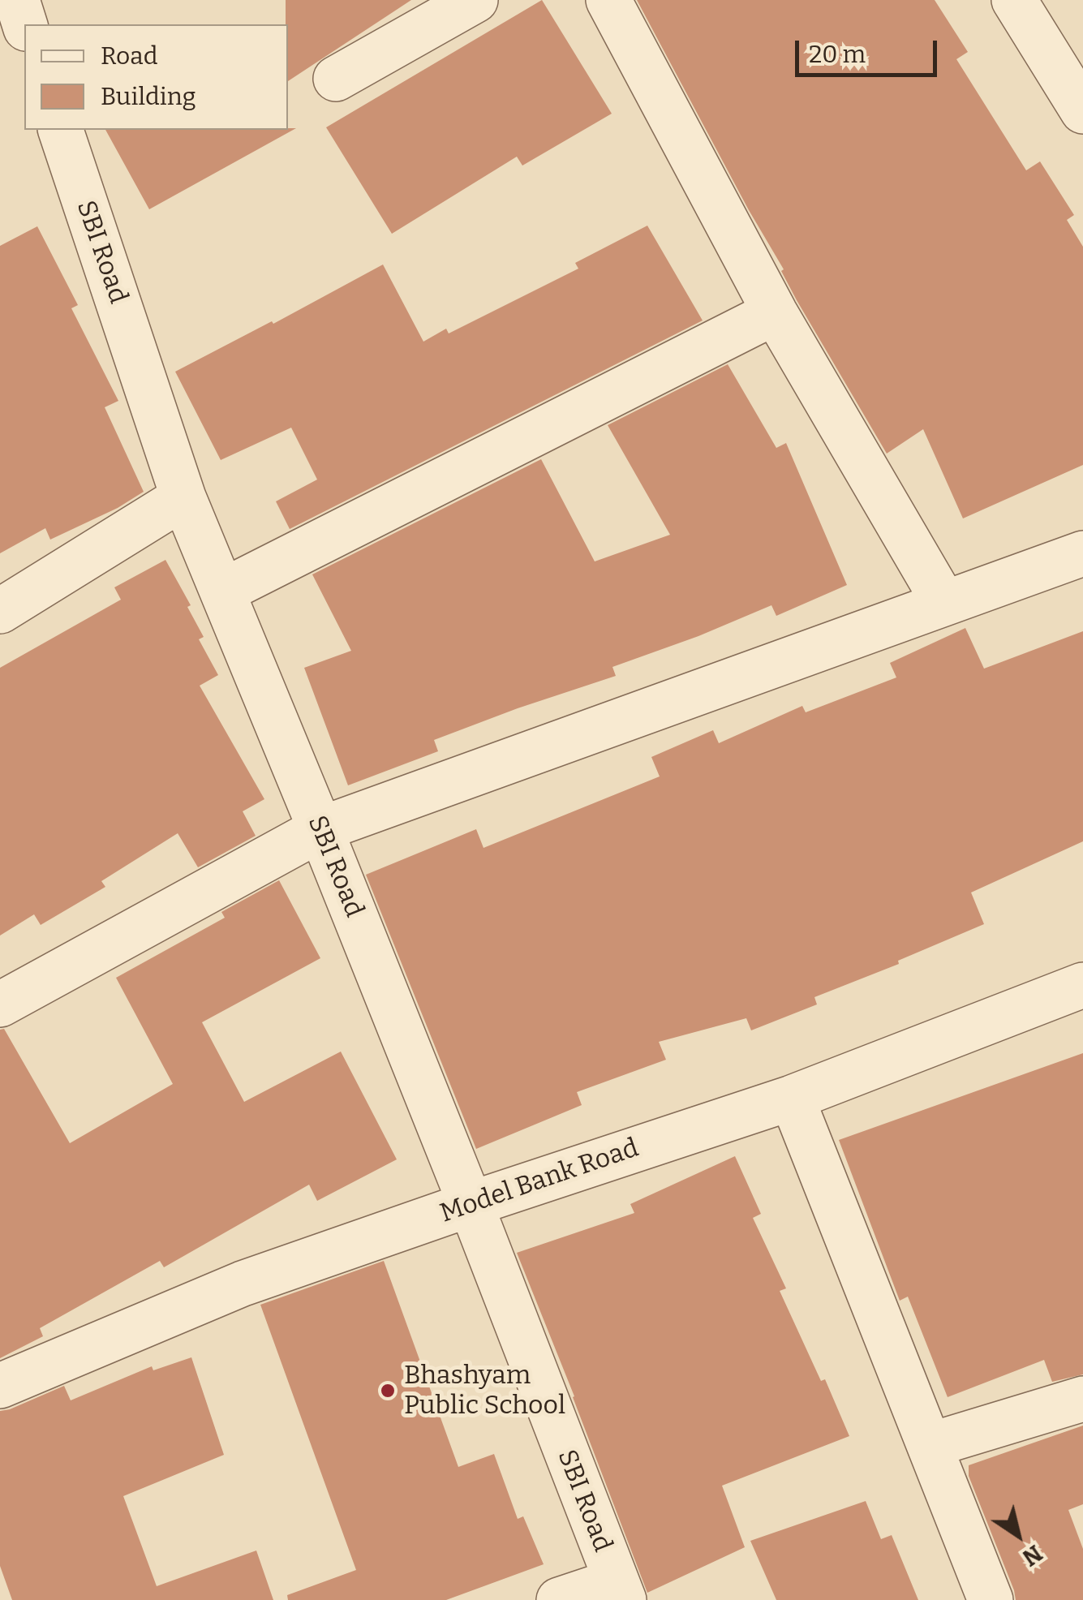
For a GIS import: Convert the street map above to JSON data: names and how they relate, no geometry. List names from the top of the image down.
{
  "streets": {
    "street": ["SBI Road", "Model Bank Road"]
  },
  "crossings": [
    ["SBI Road", "Model Bank Road"]
  ],
  "places": ["Bhashyam Public School"],
  "legend": ["Road", "Building"],
  "scale_bar": "20 m",
  "north": "bottom right"
}
